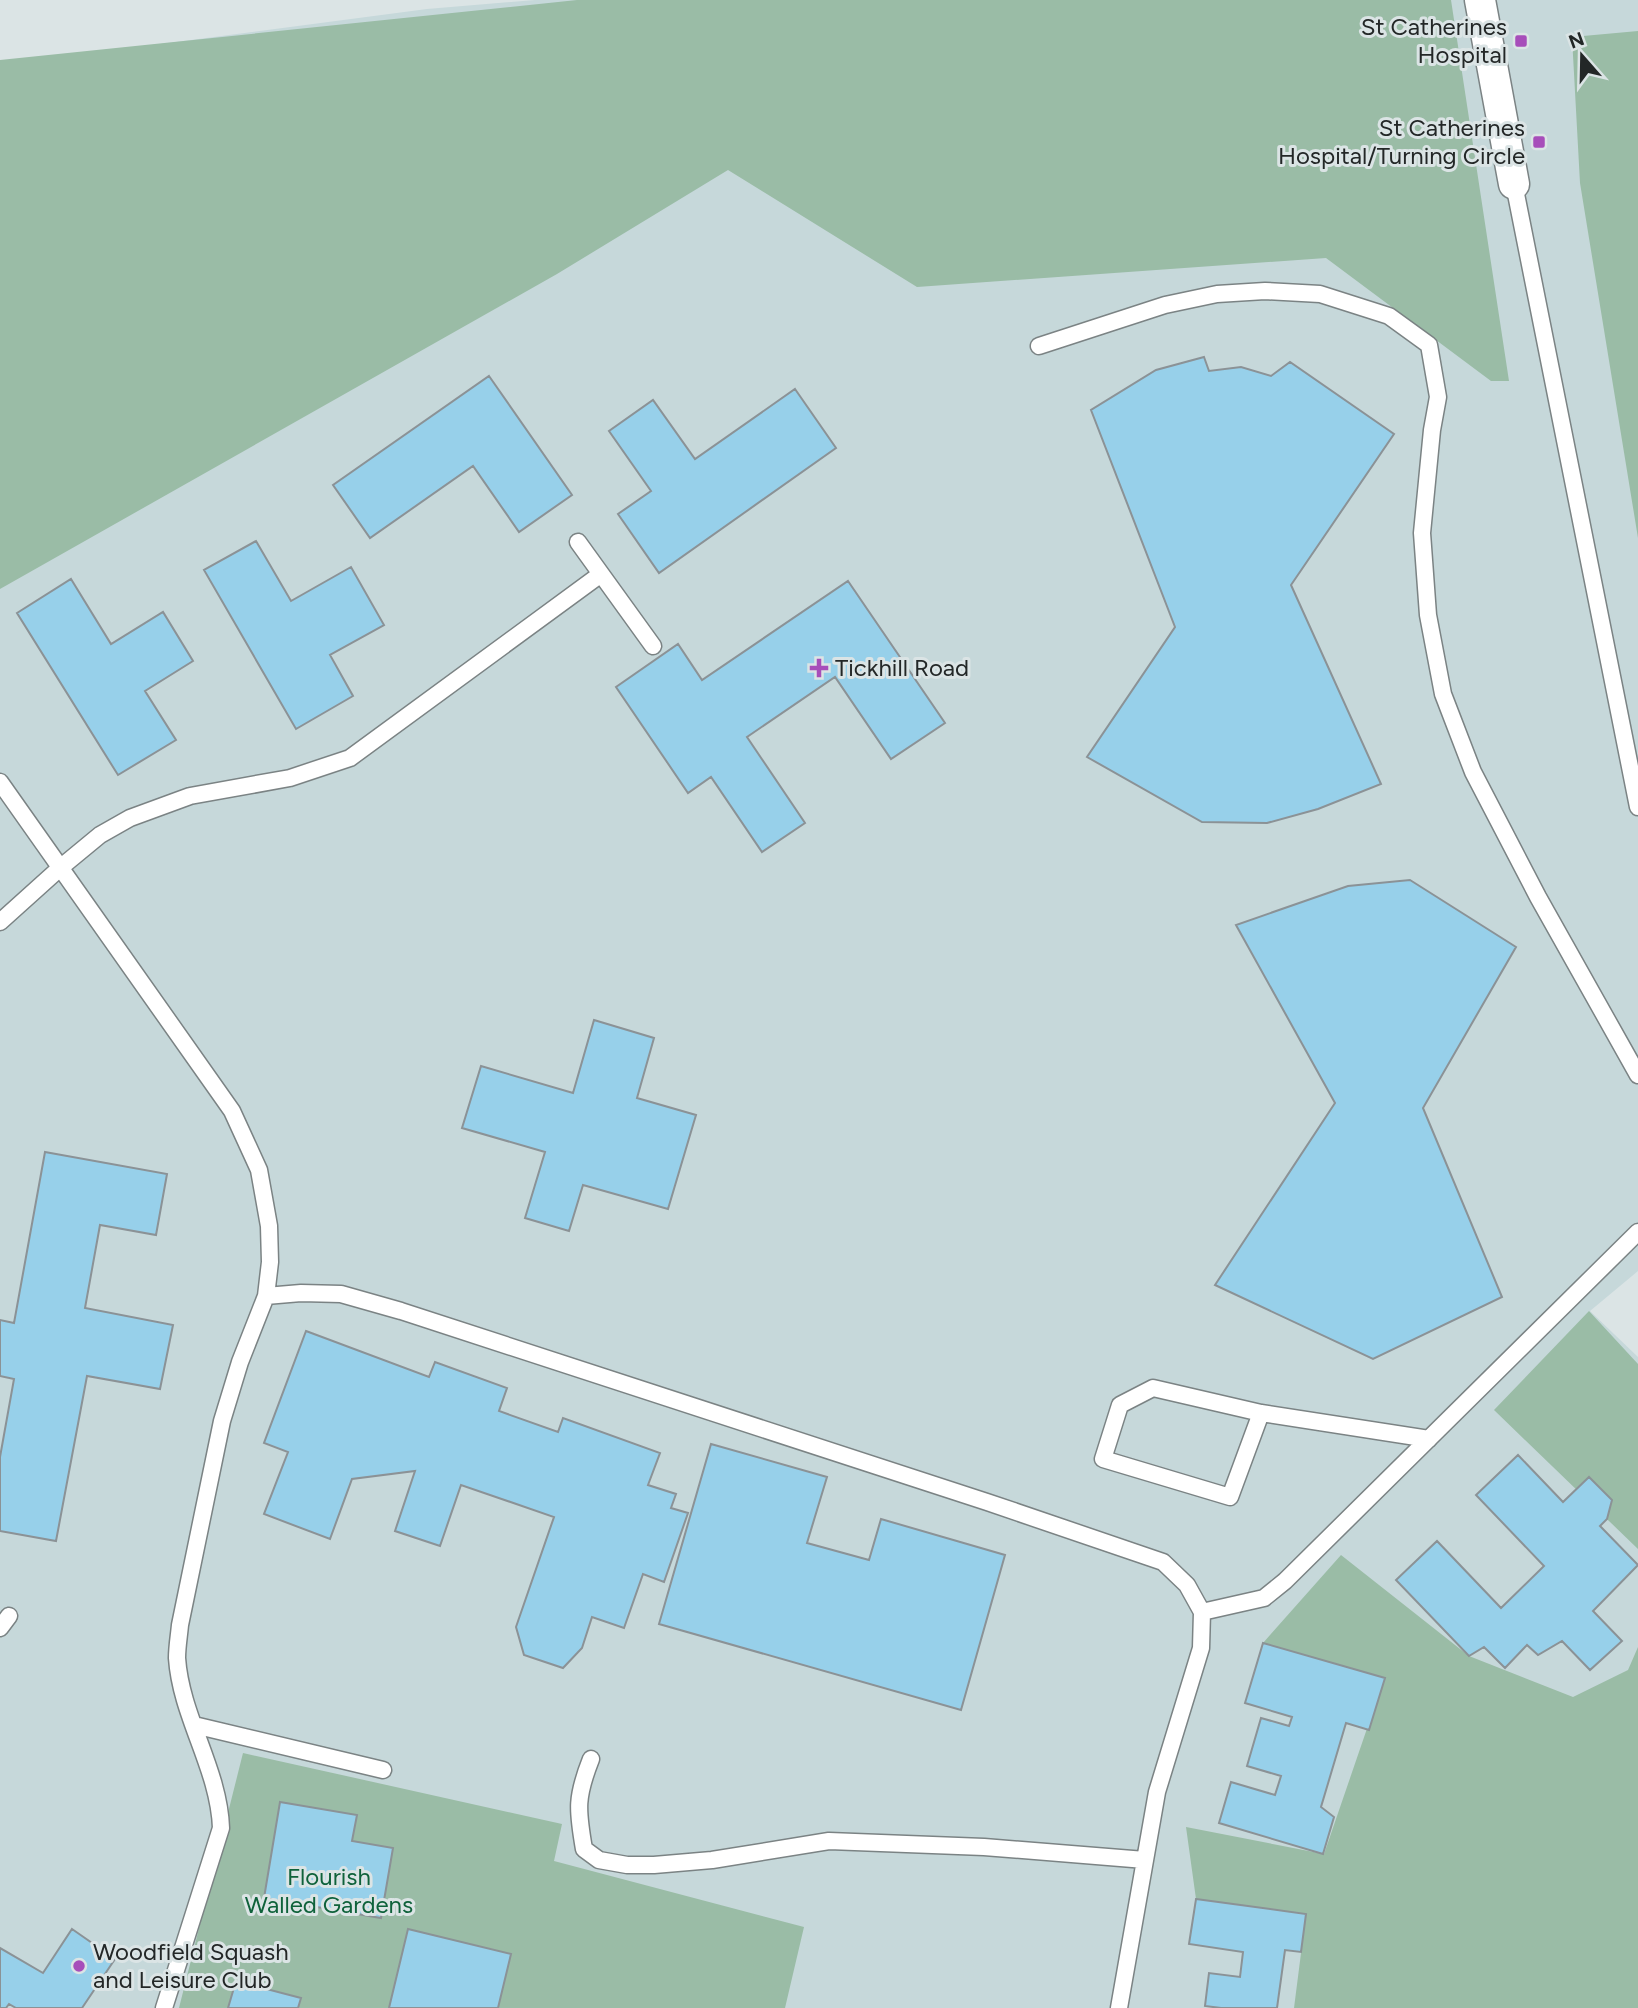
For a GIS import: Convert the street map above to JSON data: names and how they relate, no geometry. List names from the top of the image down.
{
  "parks": ["Flourish Walled Gardens"],
  "places": {
    "transit": ["St Catherines Hospital", "St Catherines Hospital/Turning Circle"],
    "health": ["Tickhill Road"],
    "other": ["Woodfield Squash and Leisure Club"]
  },
  "north": "top"
}
